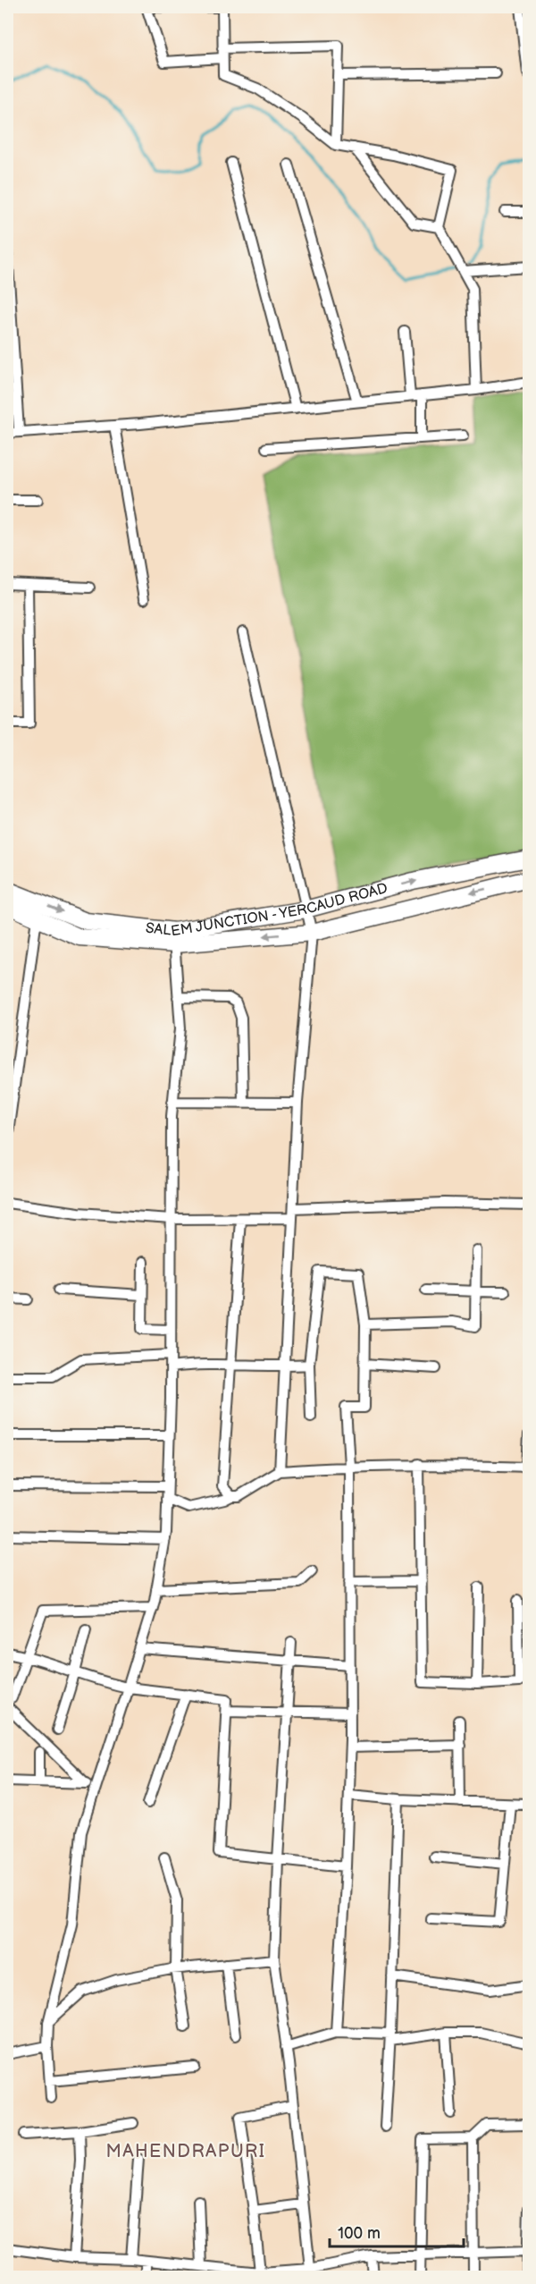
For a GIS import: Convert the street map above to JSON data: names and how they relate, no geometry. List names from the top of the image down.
{
  "streets": {
    "main road": ["SALEM JUNCTION - YERCAUD ROAD"]
  },
  "districts": ["MAHENDRAPURI"],
  "scale_bar": "100 m"
}
